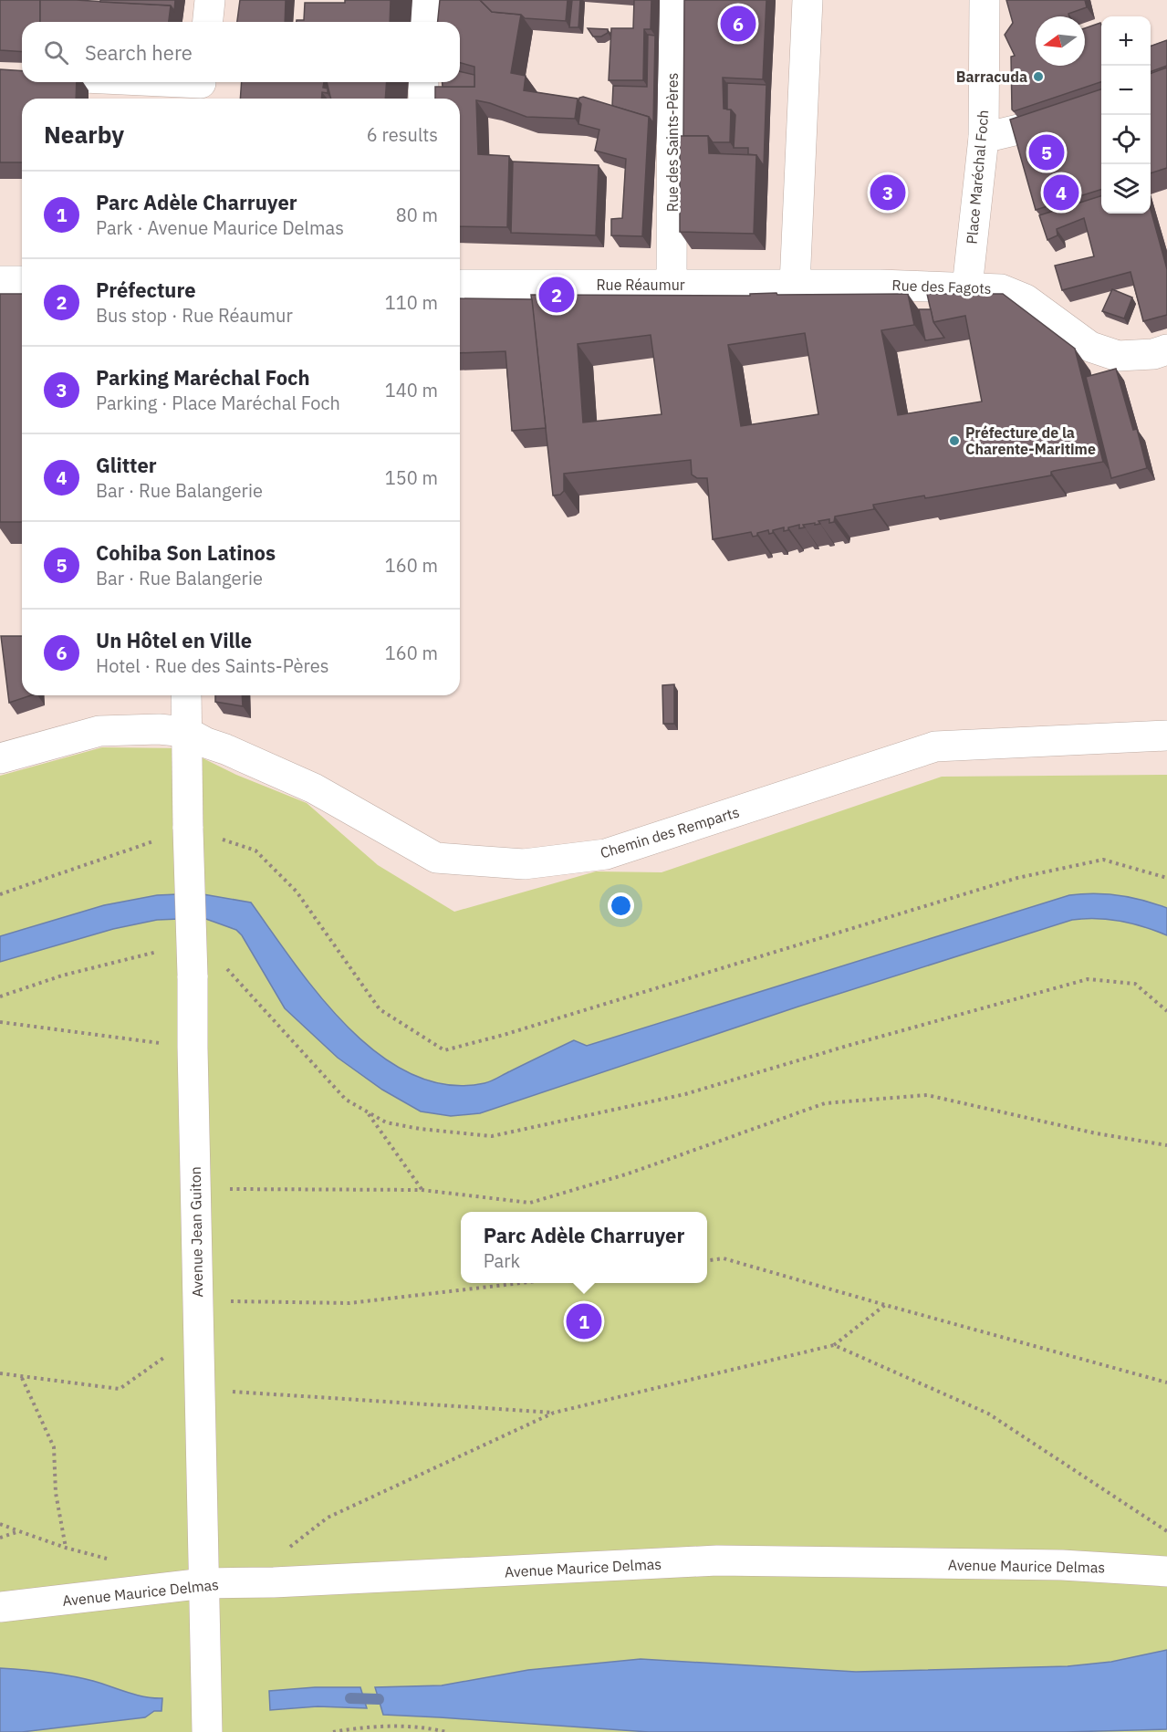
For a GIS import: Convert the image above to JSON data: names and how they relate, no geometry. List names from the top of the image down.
{
  "streets": {
    "street": [
      "Rue des Saints-Pères",
      "Place Maréchal Foch",
      "Rue Réaumur",
      "Rue des Fagots",
      "Chemin des Remparts",
      "Avenue Jean Guiton",
      "Avenue Maurice Delmas"
    ]
  },
  "crossings": [
    ["Rue des Saints-Pères", "Rue Réaumur"],
    ["Place Maréchal Foch", "Rue des Fagots"],
    ["Rue Réaumur", "Rue des Fagots"],
    ["Chemin des Remparts", "Avenue Jean Guiton"],
    ["Avenue Jean Guiton", "Avenue Maurice Delmas"]
  ],
  "places": ["Barracuda", "Préfecture de la Charente-Maritime"],
  "north": "left",
  "page": {
    "pins": [
      "6",
      "5",
      "3",
      "4",
      "2",
      "1"
    ],
    "map_buttons": ["+", "−"],
    "search": "Search here",
    "heading": ["Nearby", "6 results"],
    "list": [
      {
        "mark": "1",
        "name": "Parc Adèle Charruyer",
        "note": "Park · Avenue Maurice Delmas",
        "value": "80 m"
      },
      {
        "mark": "2",
        "name": "Préfecture",
        "note": "Bus stop · Rue Réaumur",
        "value": "110 m"
      },
      {
        "mark": "3",
        "name": "Parking Maréchal Foch",
        "note": "Parking · Place Maréchal Foch",
        "value": "140 m"
      },
      {
        "mark": "4",
        "name": "Glitter",
        "note": "Bar · Rue Balangerie",
        "value": "150 m"
      },
      {
        "mark": "5",
        "name": "Cohiba Son Latinos",
        "note": "Bar · Rue Balangerie",
        "value": "160 m"
      },
      {
        "mark": "6",
        "name": "Un Hôtel en Ville",
        "note": "Hotel · Rue des Saints-Pères",
        "value": "160 m"
      }
    ],
    "popup": ["Parc Adèle Charruyer", "Park"]
  }
}
